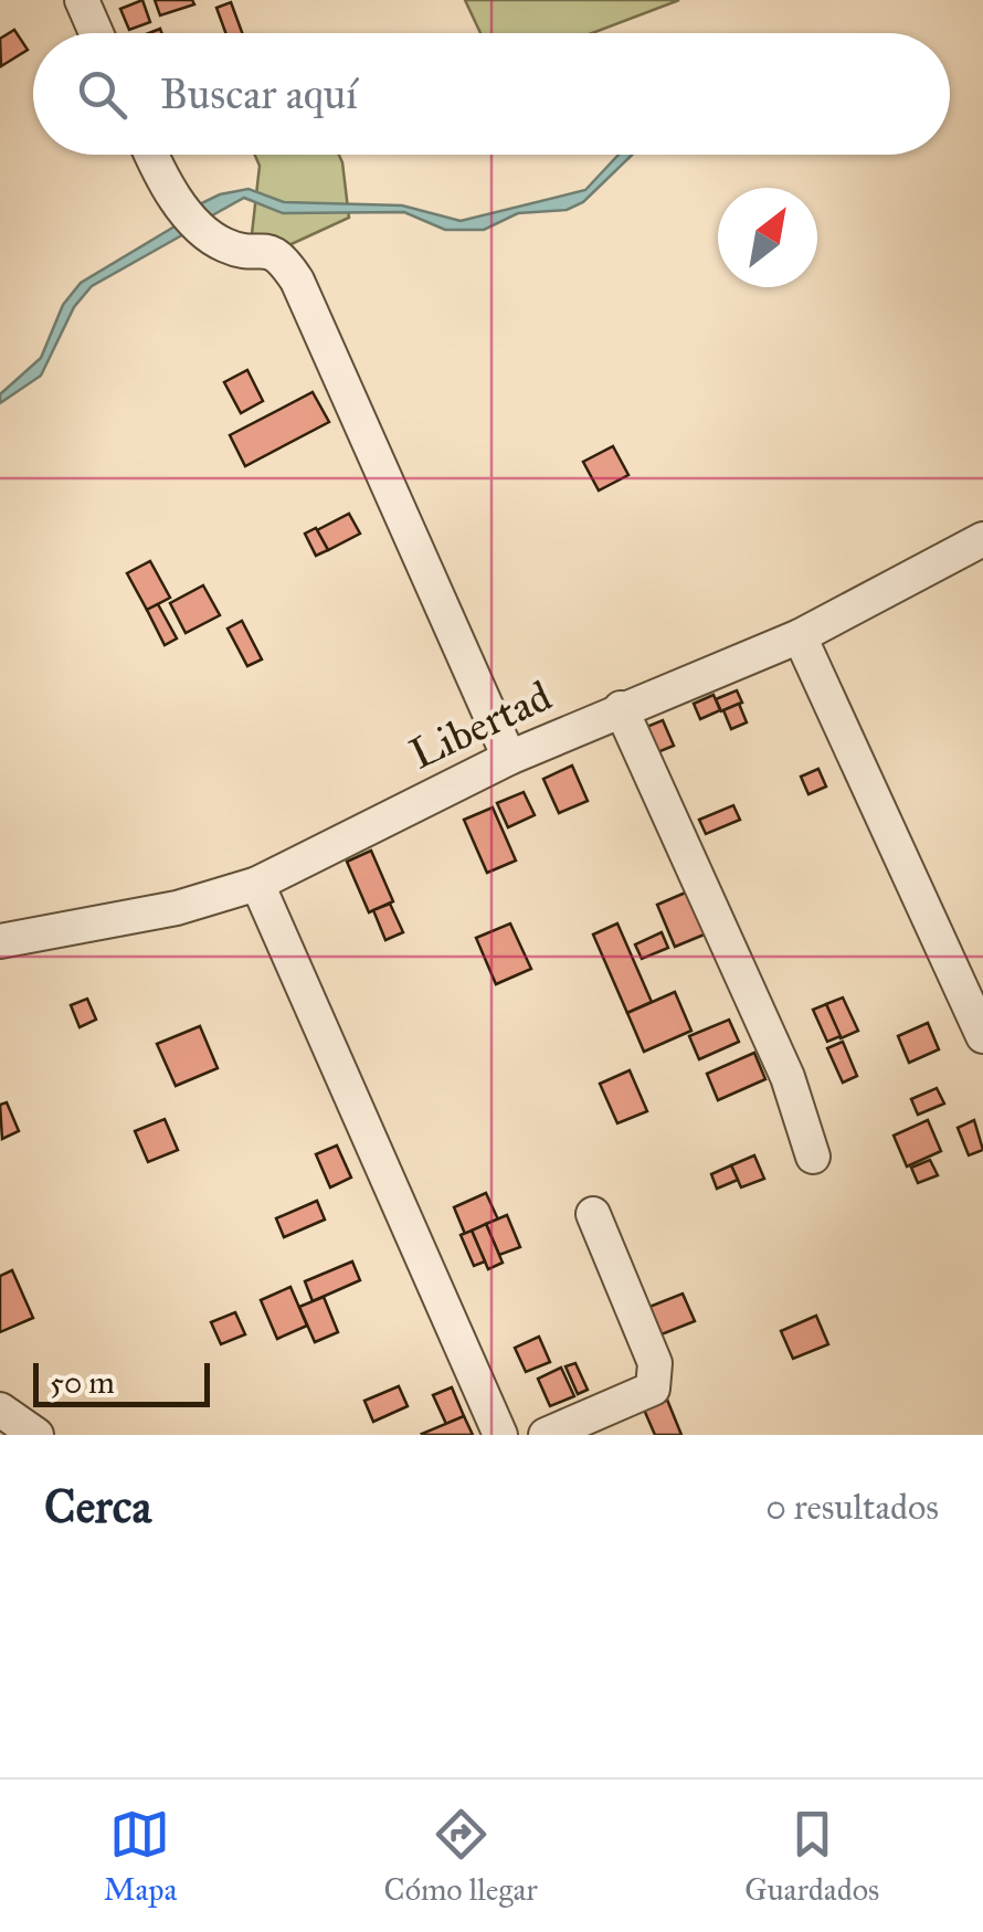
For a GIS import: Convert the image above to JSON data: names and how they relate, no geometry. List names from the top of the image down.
{
  "streets": {
    "street": ["Libertad"]
  },
  "scale_bar": "50 m",
  "north": "top right",
  "page": {
    "search": "Buscar aquí",
    "scale": "50 m",
    "heading": ["Cerca", "0 resultados"],
    "nav": ["Mapa", "Cómo llegar", "Guardados"]
  }
}
